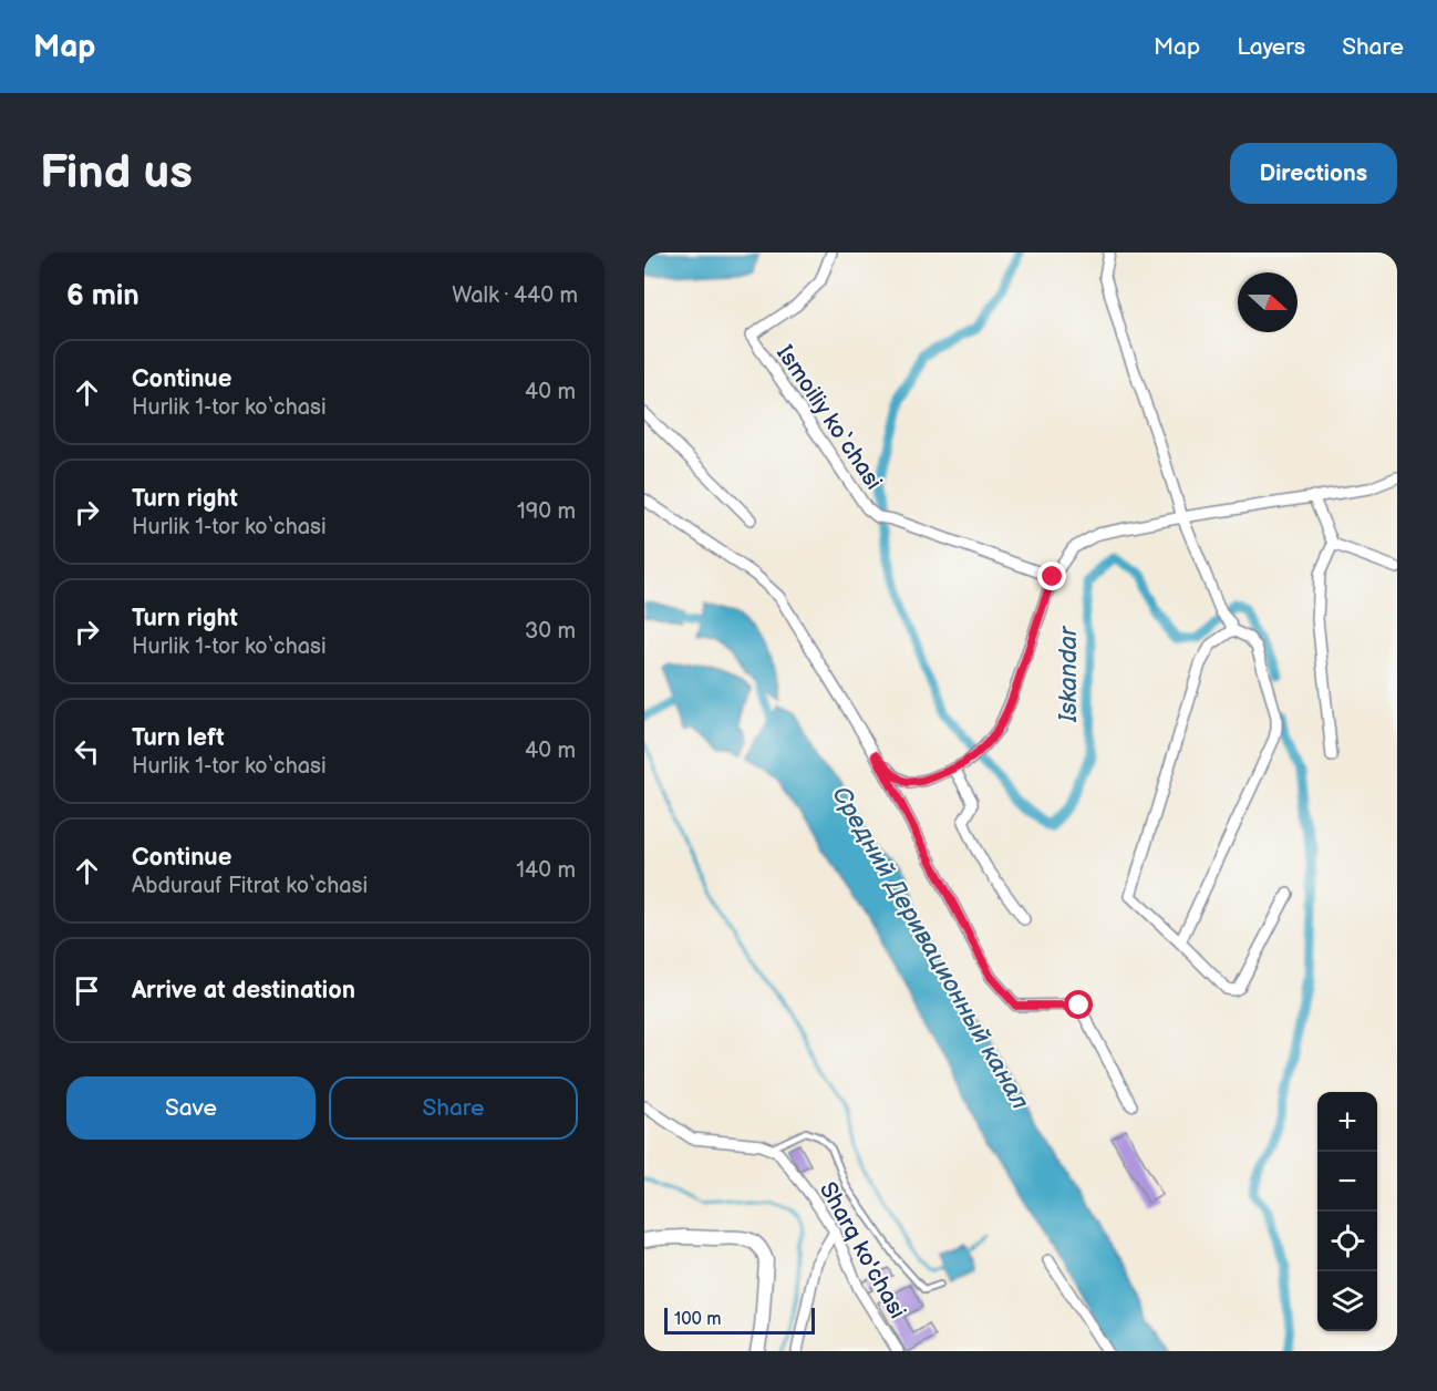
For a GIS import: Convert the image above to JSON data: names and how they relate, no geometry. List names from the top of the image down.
{
  "streets": {
    "street": ["Ismoiliy ko‘chasi", "Sharq ko'chasi"]
  },
  "water": ["Iskandar", "Средний Деривационный канал"],
  "scale_bar": "100 m",
  "north": "right",
  "page": {
    "header": "Map",
    "nav": ["Map", "Layers", "Share"],
    "buttons": [
      "Directions",
      ["Save", "Share"]
    ],
    "title": "Find us",
    "heading": ["6 min", "Walk · 440 m"],
    "list": [
      ["Continue", "Hurlik 1-tor ko‘chasi", "40 m"],
      ["Turn right", "Hurlik 1-tor ko‘chasi", "190 m"],
      ["Turn right", "Hurlik 1-tor ko‘chasi", "30 m"],
      ["Turn left", "Hurlik 1-tor ko‘chasi", "40 m"],
      ["Continue", "Abdurauf Fitrat ko‘chasi", "140 m"],
      "Arrive at destination"
    ],
    "map_buttons": ["+", "−"],
    "scale": "100 m"
  }
}
